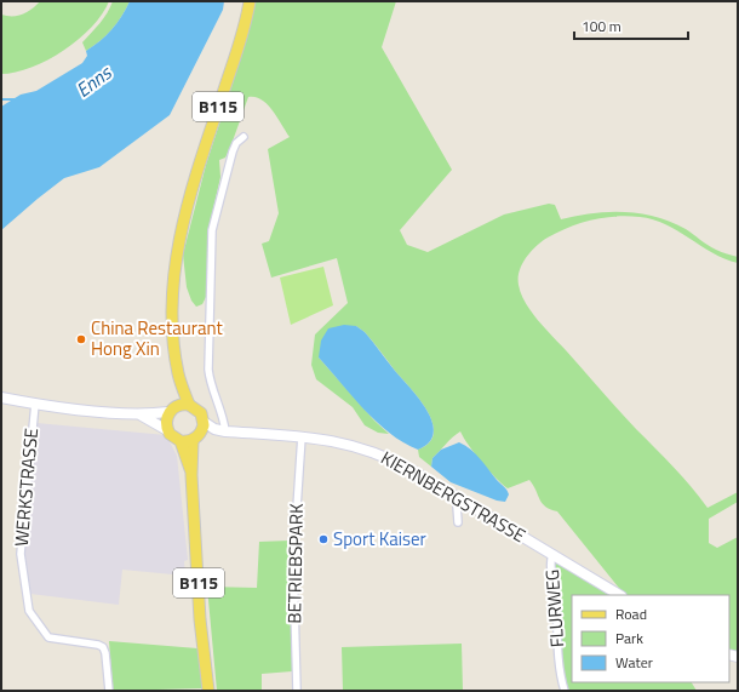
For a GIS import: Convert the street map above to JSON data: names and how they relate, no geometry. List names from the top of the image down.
{
  "streets": {
    "main road": ["B115"],
    "street": [
      "WERKSTRASSE",
      "KIERNBERGSTRASSE",
      "BETRIEBSPARK",
      "FLURWEG"
    ]
  },
  "crossings": [
    ["B115", "WERKSTRASSE"],
    ["B115", "KIERNBERGSTRASSE"],
    ["WERKSTRASSE", "KIERNBERGSTRASSE"],
    ["KIERNBERGSTRASSE", "BETRIEBSPARK"],
    ["KIERNBERGSTRASSE", "FLURWEG"]
  ],
  "water": ["Enns"],
  "places": ["China Restaurant Hong Xin", "Sport Kaiser"],
  "legend": ["Road", "Park", "Water"],
  "scale_bar": "100 m"
}
